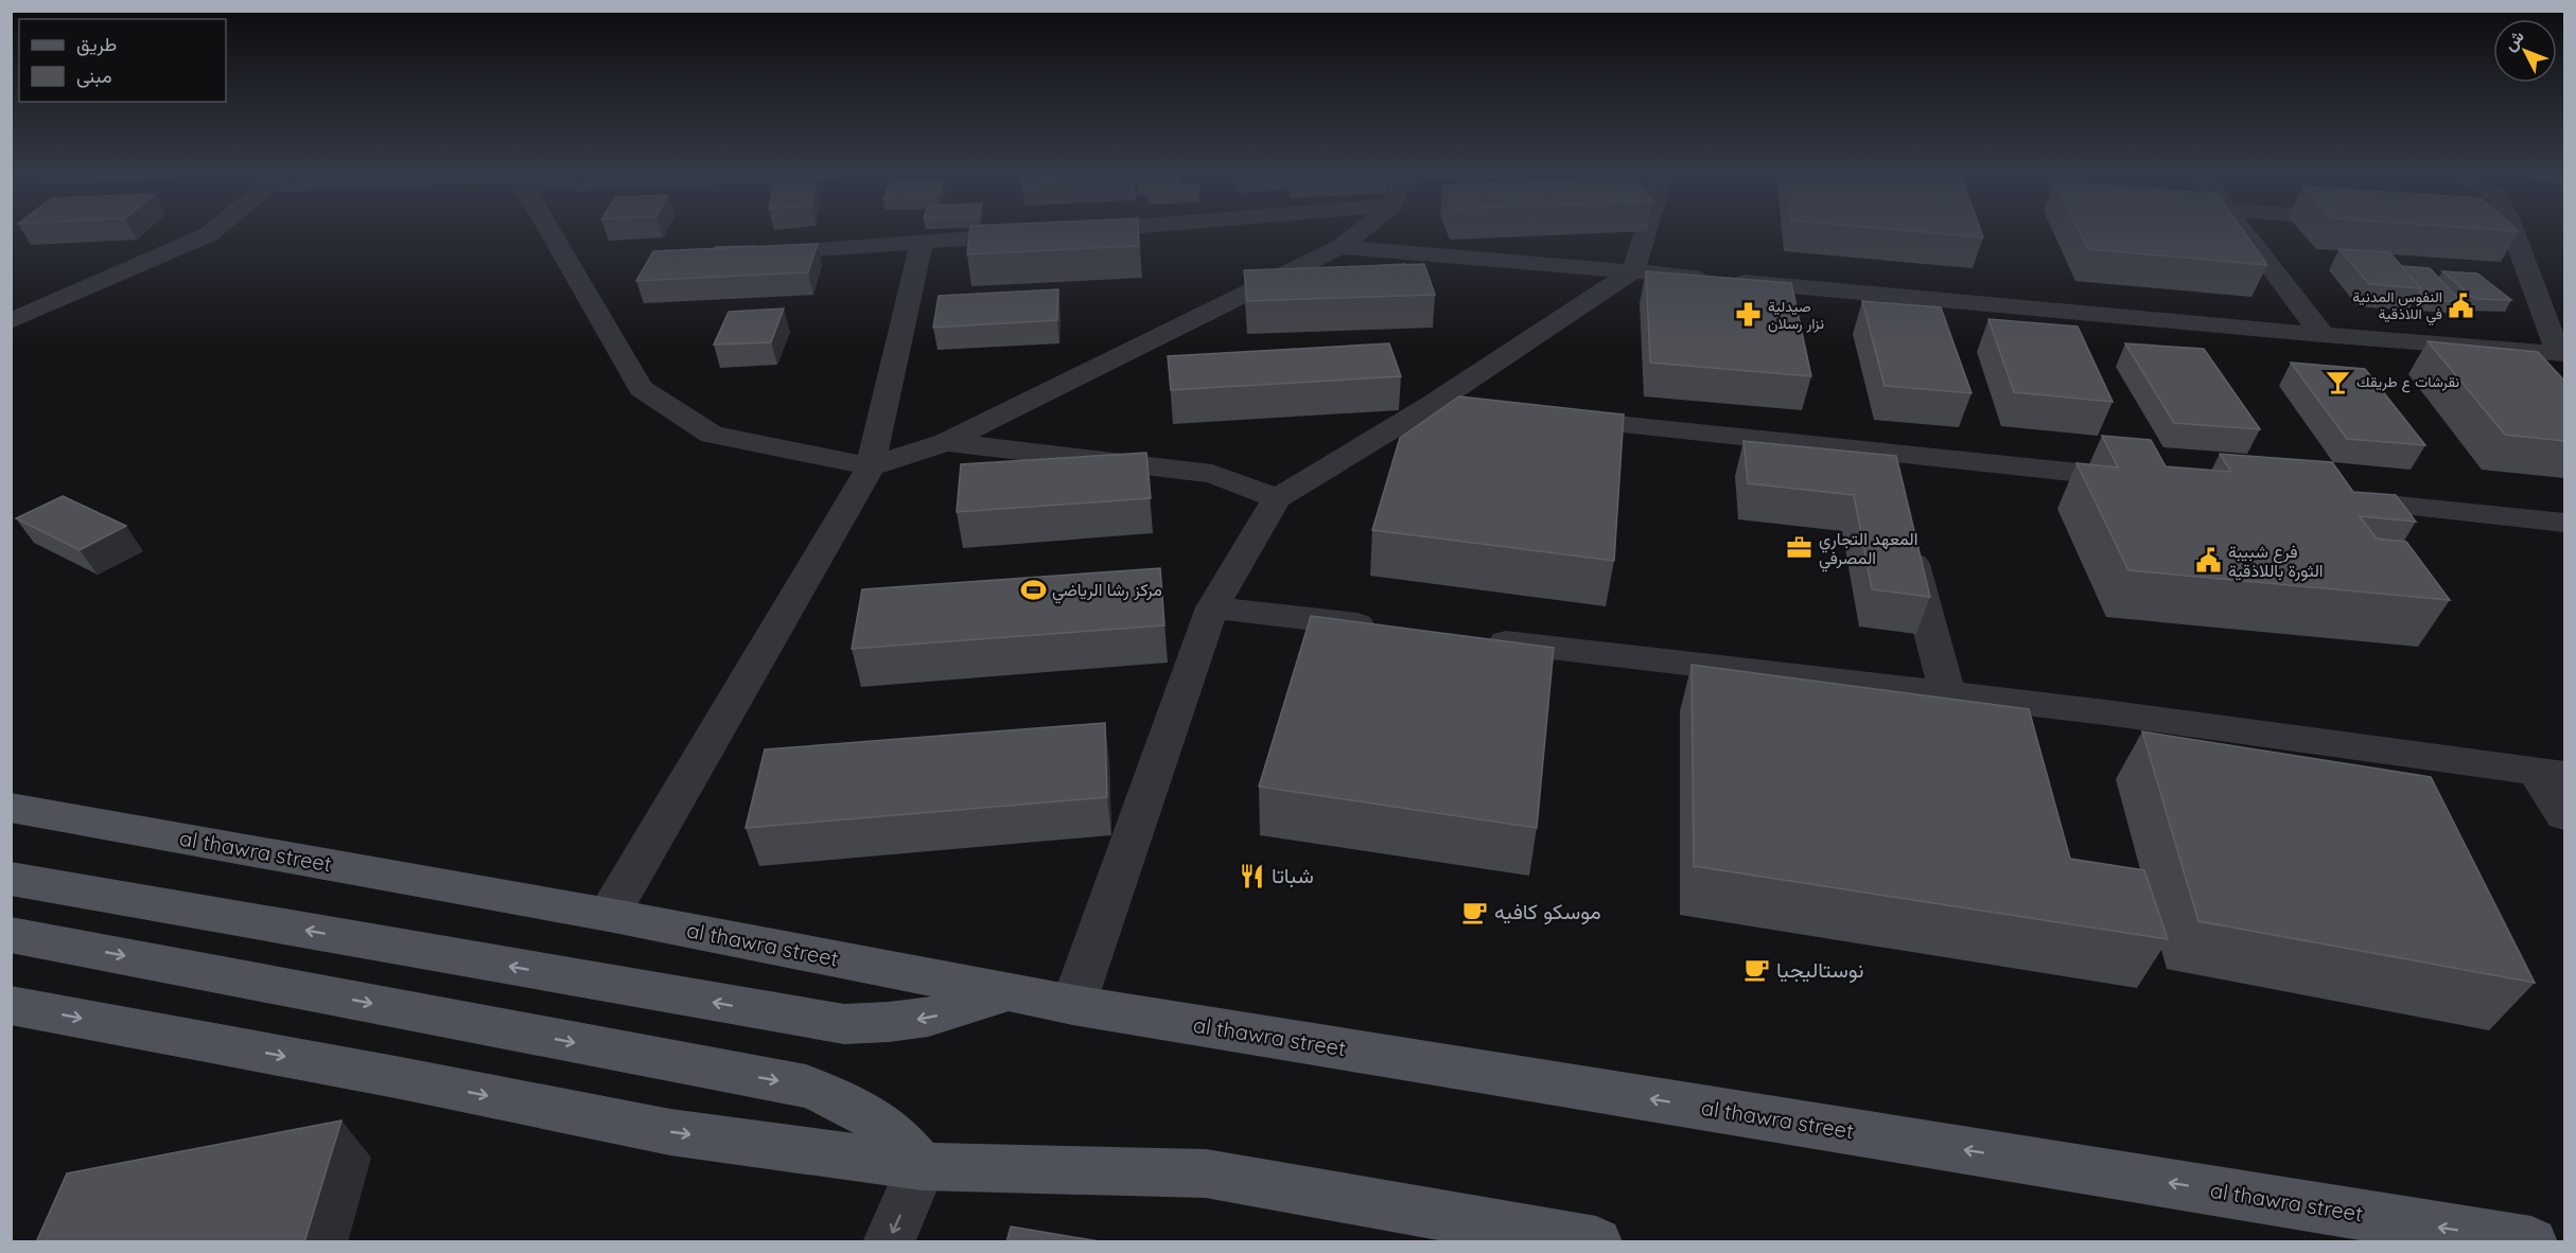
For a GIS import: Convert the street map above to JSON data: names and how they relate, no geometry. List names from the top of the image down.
{
  "streets": {
    "main road": ["al thawra street"]
  },
  "places": {
    "public building": ["النفوس المدنية في اللاذقية", "فرع شبيبة الثورة باللاذقية"],
    "pharmacy": ["صيدلية نزار رسلان"],
    "bar": ["نقرشات ع طريقك"],
    "office": ["المعهد التجاري المصرفي"],
    "sports": ["مركز رشا الرياضي"],
    "restaurant": ["شباتا"],
    "cafe": ["موسكو كافيه", "نوستاليجيا"]
  },
  "legend": ["طريق", "مبنى"],
  "north": "top left"
}
